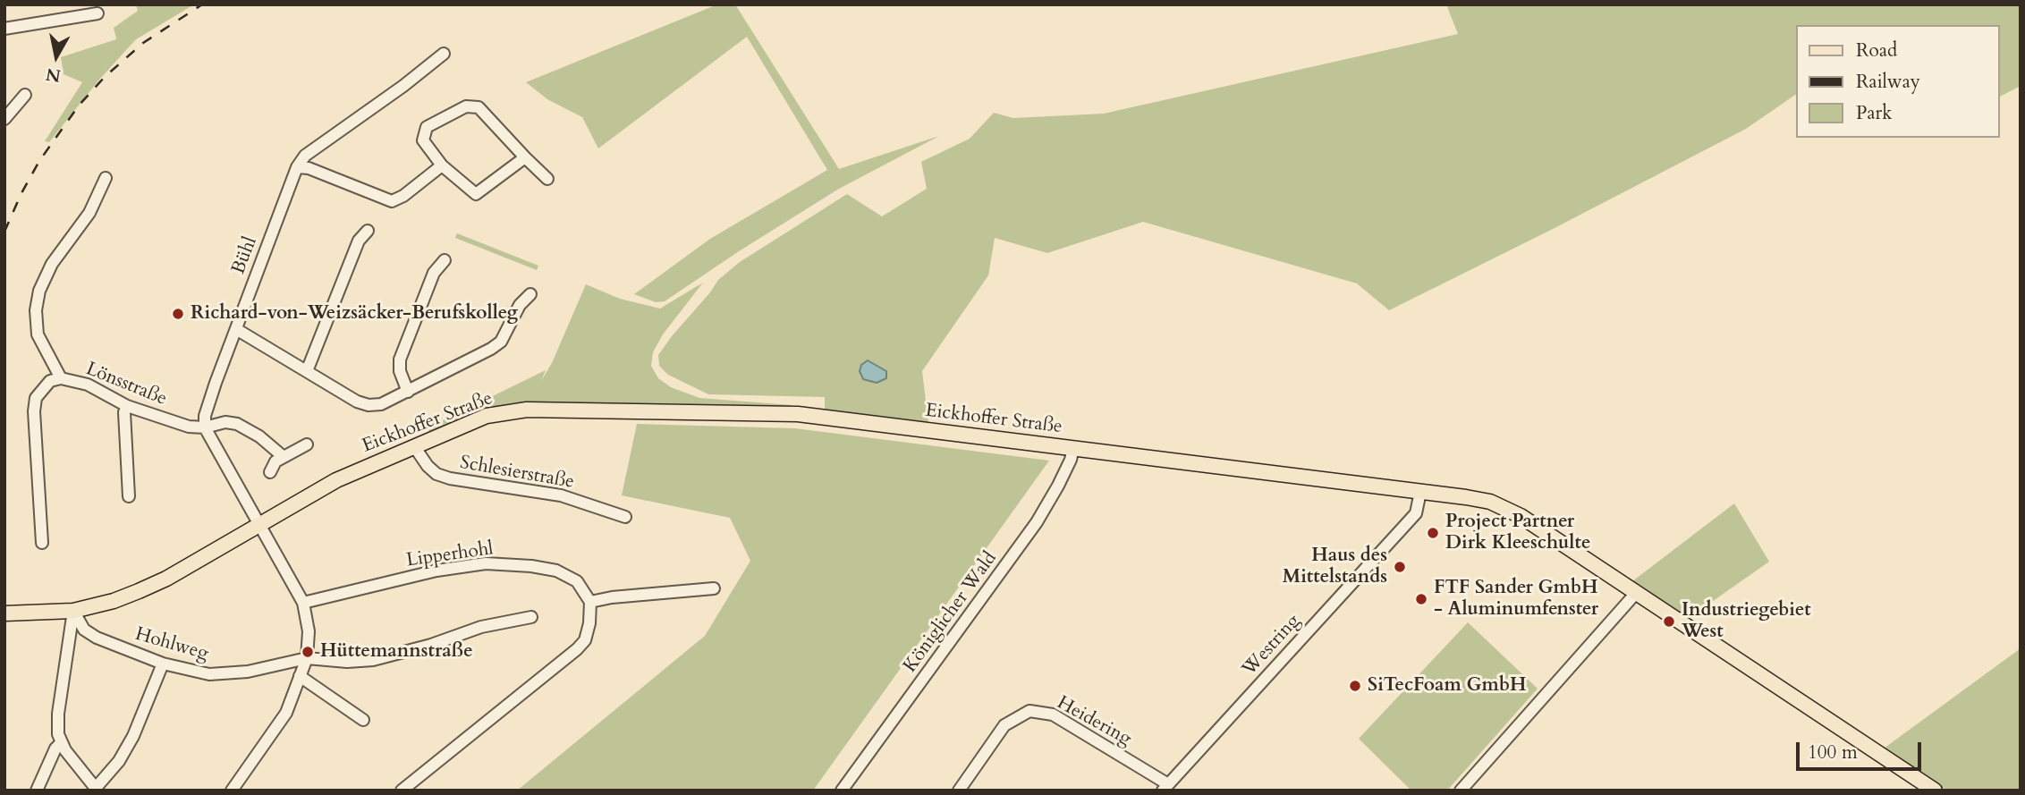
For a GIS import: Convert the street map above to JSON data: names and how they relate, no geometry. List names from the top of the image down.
{
  "streets": {
    "main road": ["Eickhoffer Straße"],
    "street": [
      "Bühl",
      "Lönsstraße",
      "Schlesierstraße",
      "Lipperhohl",
      "Königlicher Wald",
      "Hohlweg",
      "Westring",
      "Heidering"
    ]
  },
  "crossings": [
    ["Bühl", "Lönsstraße"],
    ["Eickhoffer Straße", "Schlesierstraße"],
    ["Eickhoffer Straße", "Königlicher Wald"],
    ["Eickhoffer Straße", "Hohlweg"],
    ["Eickhoffer Straße", "Westring"],
    ["Westring", "Heidering"]
  ],
  "places": [
    "Richard-von-Weizsäcker-Berufskolleg",
    "Project Partner Dirk Kleeschulte",
    "Haus des Mittelstands",
    "FTF Sander GmbH - Aluminumfenster",
    "Industriegebiet West",
    "Hüttemannstraße",
    "SiTecFoam GmbH"
  ],
  "legend": ["Road", "Railway", "Park"],
  "scale_bar": "100 m",
  "north": "bottom"
}
